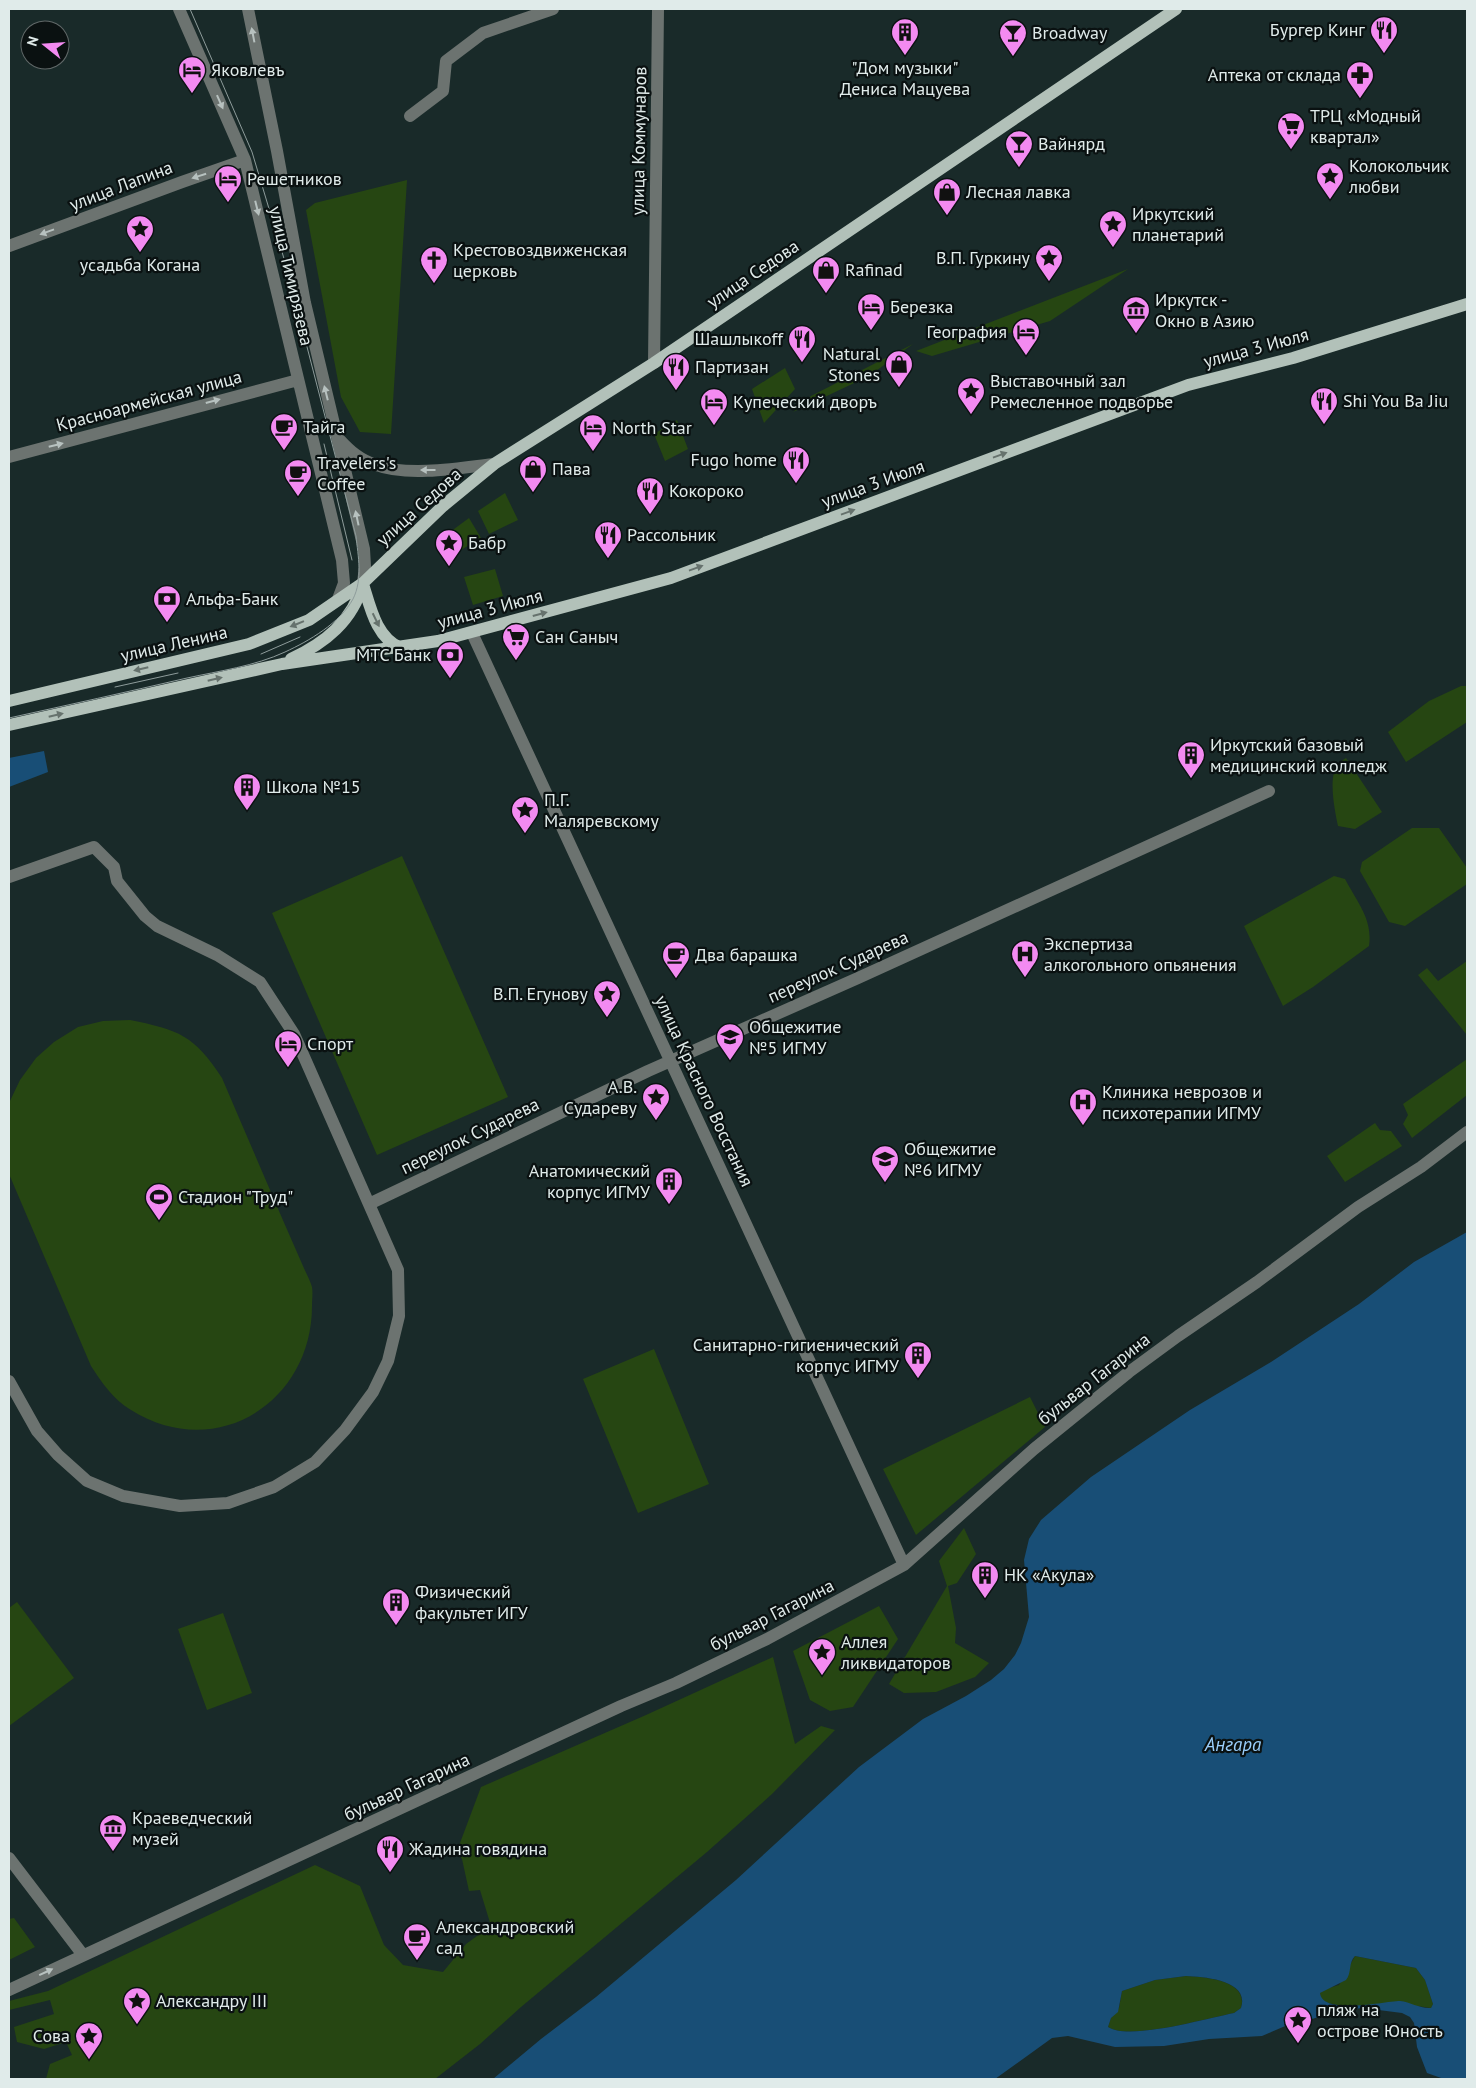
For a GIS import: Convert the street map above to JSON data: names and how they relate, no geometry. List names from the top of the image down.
{
  "streets": {
    "main road": ["улица Седова", "улица 3 Июля", "улица Ленина"],
    "street": [
      "улица Коммунаров",
      "улица Лапина",
      "улица Тимирязева",
      "Красноармейская улица",
      "переулок Сударева",
      "улица Красного Восстания",
      "бульвар Гагарина"
    ]
  },
  "crossings": [
    ["улица Коммунаров", "улица Седова"],
    ["улица Лапина", "улица Тимирязева"],
    ["улица Седова", "улица Тимирязева"],
    ["улица Седова", "улица Ленина"],
    ["улица Тимирязева", "Красноармейская улица"],
    ["улица Тимирязева", "улица Ленина"],
    ["улица 3 Июля", "улица Красного Восстания"],
    ["переулок Сударева", "улица Красного Восстания"],
    ["улица Красного Восстания", "бульвар Гагарина"]
  ],
  "one_way": ["улица Лапина", "улица 3 Июля", "Красноармейская улица"],
  "water": ["Ангара"],
  "places": {
    "restaurant": [
      "Бургер Кинг",
      "Шашлыкoff",
      "Партизан",
      "Shi You Ba Jiu",
      "Fugo home",
      "Кокороко",
      "Рассольник",
      "Жадина говядина"
    ],
    "building": [
      "\"Дом музыки\" Дениса Мацуева",
      "Иркутский базовый медицинский колледж",
      "Школа №15",
      "Анатомический корпус ИГМУ",
      "Санитарно-гигиенический корпус ИГМУ",
      "НК «Акула»",
      "Физический факультет ИГУ"
    ],
    "bar": ["Broadway", "Вайнярд"],
    "hotel": [
      "Яковлевъ",
      "Решетников",
      "Березка",
      "География",
      "Купеческий дворъ",
      "North Star",
      "Спорт"
    ],
    "pharmacy": ["Аптека от склада"],
    "supermarket": ["ТРЦ «Модный квартал»", "Сан Саныч"],
    "place": [
      "Колокольчик любви",
      "Иркутский планетарий",
      "усадьба Когана",
      "В.П. Гуркину",
      "Выставочный зал Ремесленное подворье",
      "Бабр",
      "П.Г. Маляревскому",
      "В.П. Егунову",
      "А.В. Судареву",
      "Аллея ликвидаторов",
      "Александру III",
      "пляж на острове Юность",
      "Сова"
    ],
    "shop": [
      "Лесная лавка",
      "Rafinad",
      "Natural Stones",
      "Пава"
    ],
    "church": ["Крестовоздвиженская церковь"],
    "museum": ["Иркутск - Окно в Азию", "Краеведческий музей"],
    "cafe": [
      "Тайга",
      "Travelers's Coffee",
      "Два барашка",
      "Александровский сад"
    ],
    "bank": ["Альфа-Банк", "МТС Банк"],
    "hospital": ["Экспертиза алкогольного опьянения", "Клиника неврозов и психотерапии ИГМУ"],
    "school or university": ["Общежитие №5 ИГМУ", "Общежитие №6 ИГМУ"],
    "sports": ["Стадион \"Труд\""]
  },
  "north": "left"
}
